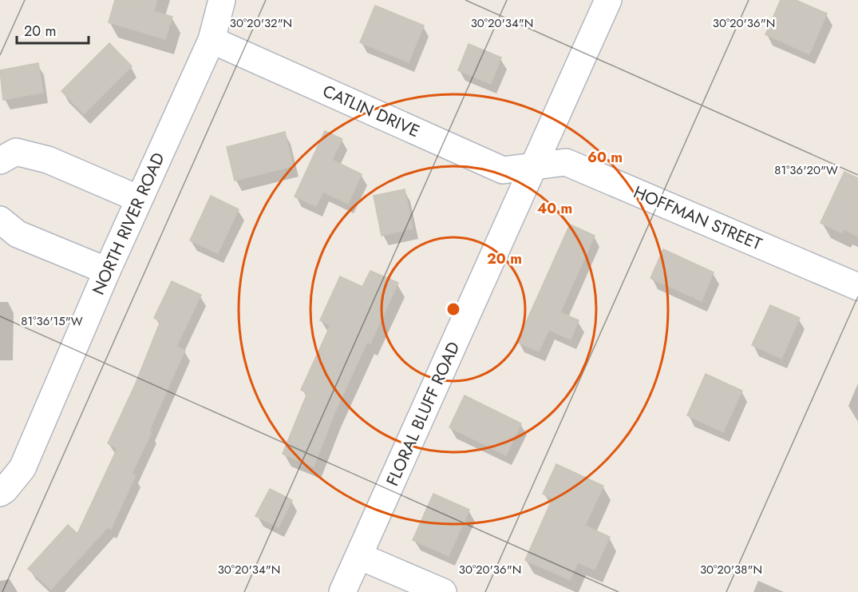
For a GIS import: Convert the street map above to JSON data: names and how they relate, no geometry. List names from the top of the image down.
{
  "streets": {
    "street": [
      "CATLIN DRIVE",
      "HOFFMAN STREET",
      "NORTH RIVER ROAD",
      "FLORAL BLUFF ROAD"
    ]
  },
  "crossings": [
    ["CATLIN DRIVE", "HOFFMAN STREET"],
    ["CATLIN DRIVE", "NORTH RIVER ROAD"],
    ["CATLIN DRIVE", "FLORAL BLUFF ROAD"],
    ["HOFFMAN STREET", "FLORAL BLUFF ROAD"]
  ],
  "scale_bar": "20 m",
  "coordinates": [
    "30°20'32\"N",
    "30°20'34\"N",
    "30°20'36\"N",
    "81°36'20\"W",
    "81°36'15\"W",
    "30°20'38\"N"
  ],
  "rings": ["60 m", "40 m", "20 m"]
}
